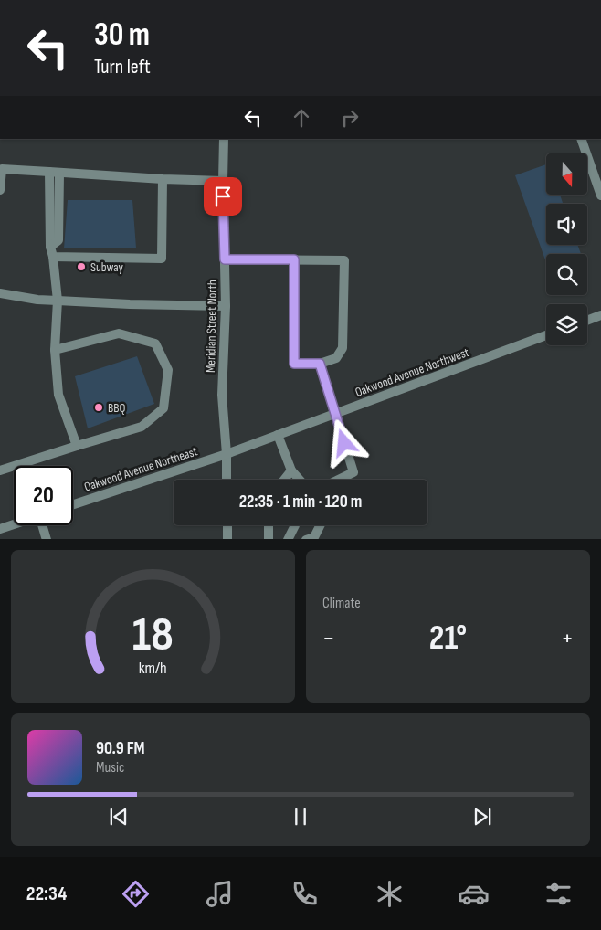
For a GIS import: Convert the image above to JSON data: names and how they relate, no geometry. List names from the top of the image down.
{
  "streets": {
    "street": ["Meridian Street North", "Oakwood Avenue Northwest", "Oakwood Avenue Northeast"]
  },
  "crossings": [
    ["Meridian Street North", "Oakwood Avenue Northwest"],
    ["Meridian Street North", "Oakwood Avenue Northeast"],
    ["Oakwood Avenue Northwest", "Oakwood Avenue Northeast"]
  ],
  "places": ["Subway", "BBQ"],
  "north": "bottom",
  "page": {
    "turn": ["30 m", "Turn left"],
    "limit": "20",
    "trip": "22:35 · 1 min · 120 m",
    "tile": "Climate",
    "heat": ["−", "21°", "+"],
    "song": ["90.9 FM", "Music"],
    "tabs": "22:34",
    "gauge": ["18", "km/h"]
  }
}
